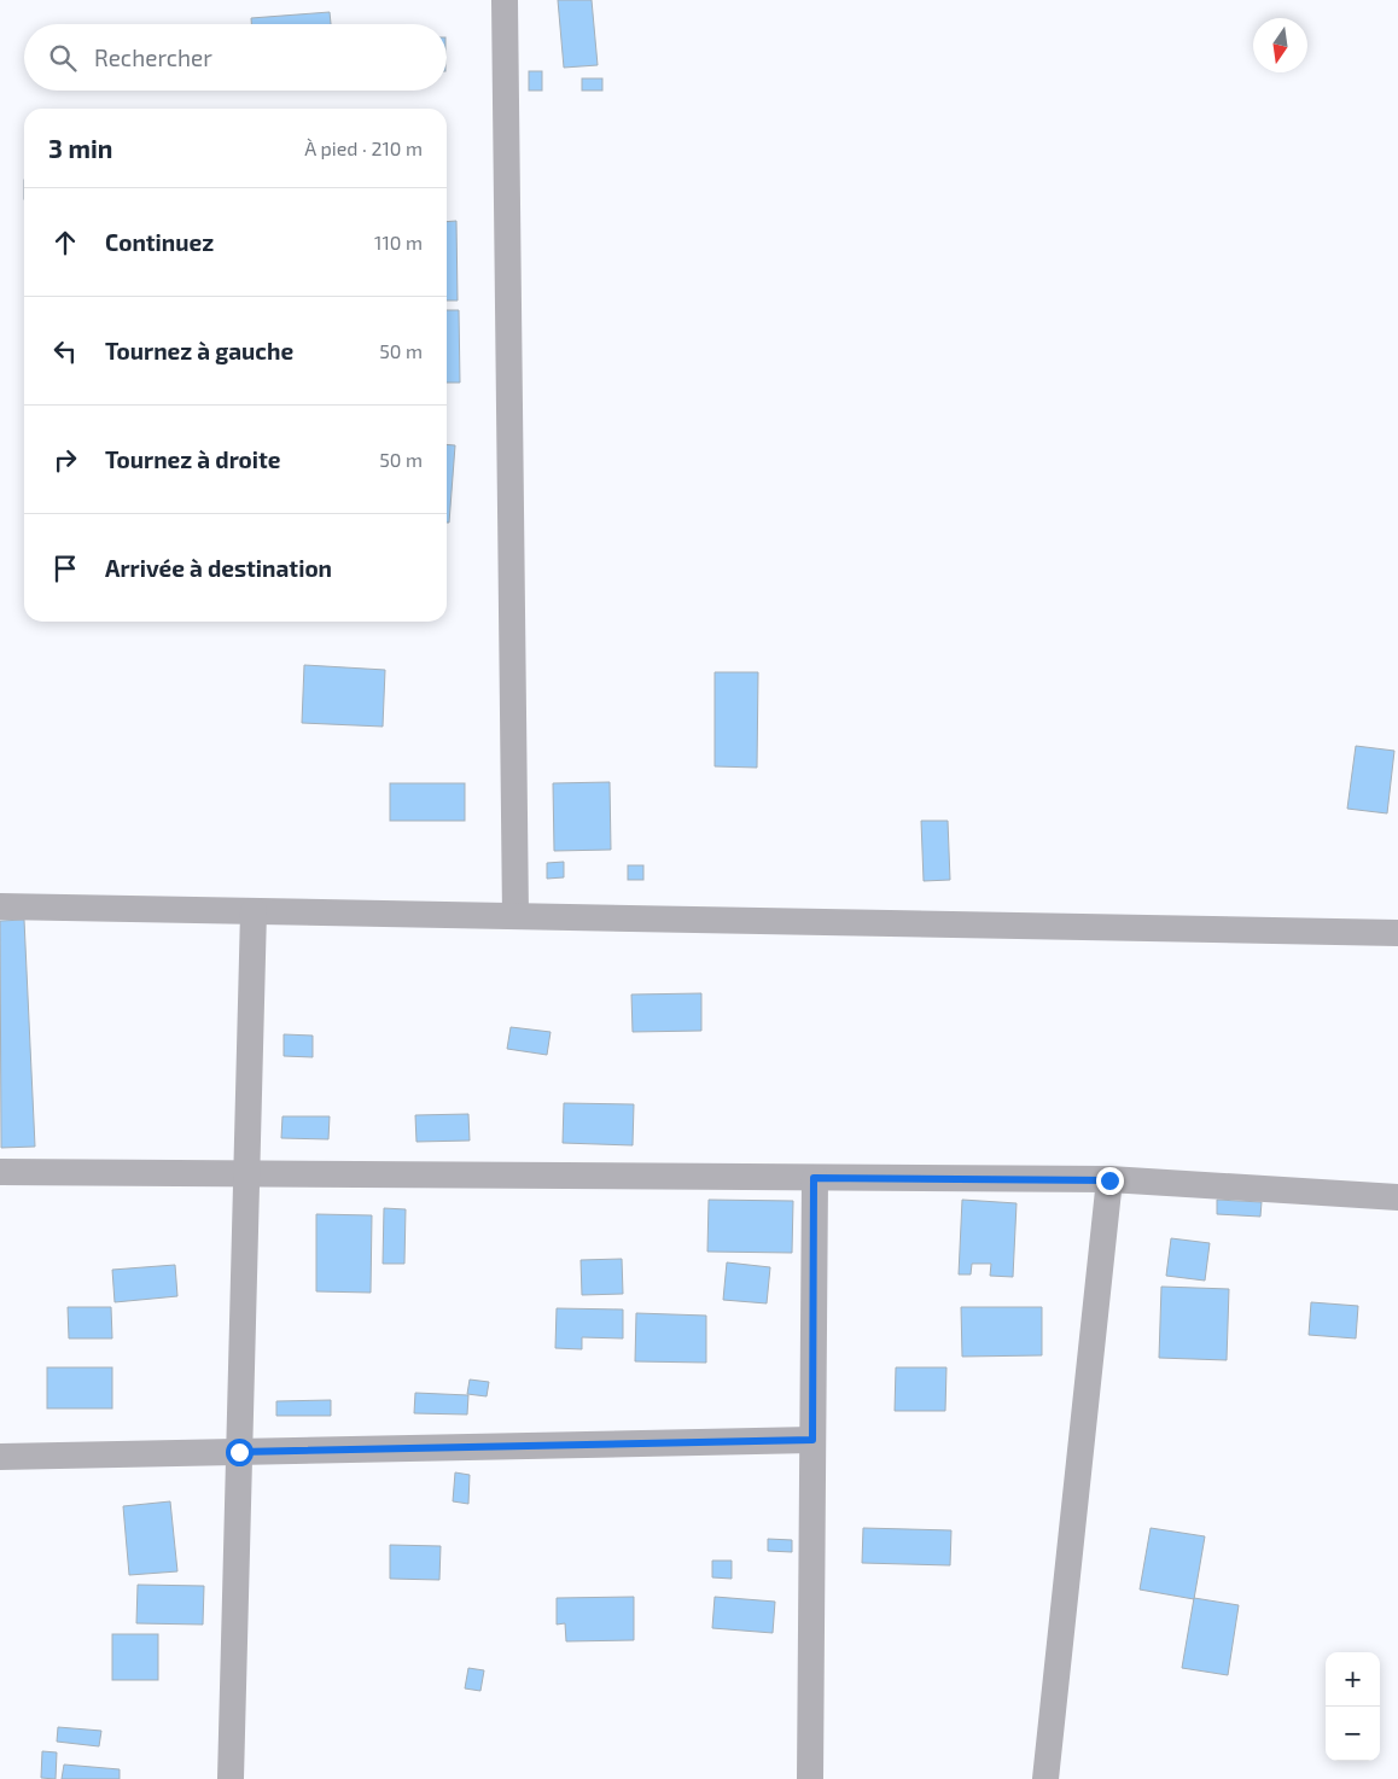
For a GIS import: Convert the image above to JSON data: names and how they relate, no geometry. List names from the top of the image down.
{
  "north": "bottom",
  "page": {
    "search": "Rechercher",
    "heading": ["3 min", "À pied · 210 m"],
    "list": [
      ["Continuez", "110 m"],
      ["Tournez à gauche", "50 m"],
      ["Tournez à droite", "50 m"],
      "Arrivée à destination"
    ],
    "map_buttons": ["+", "−"]
  }
}
